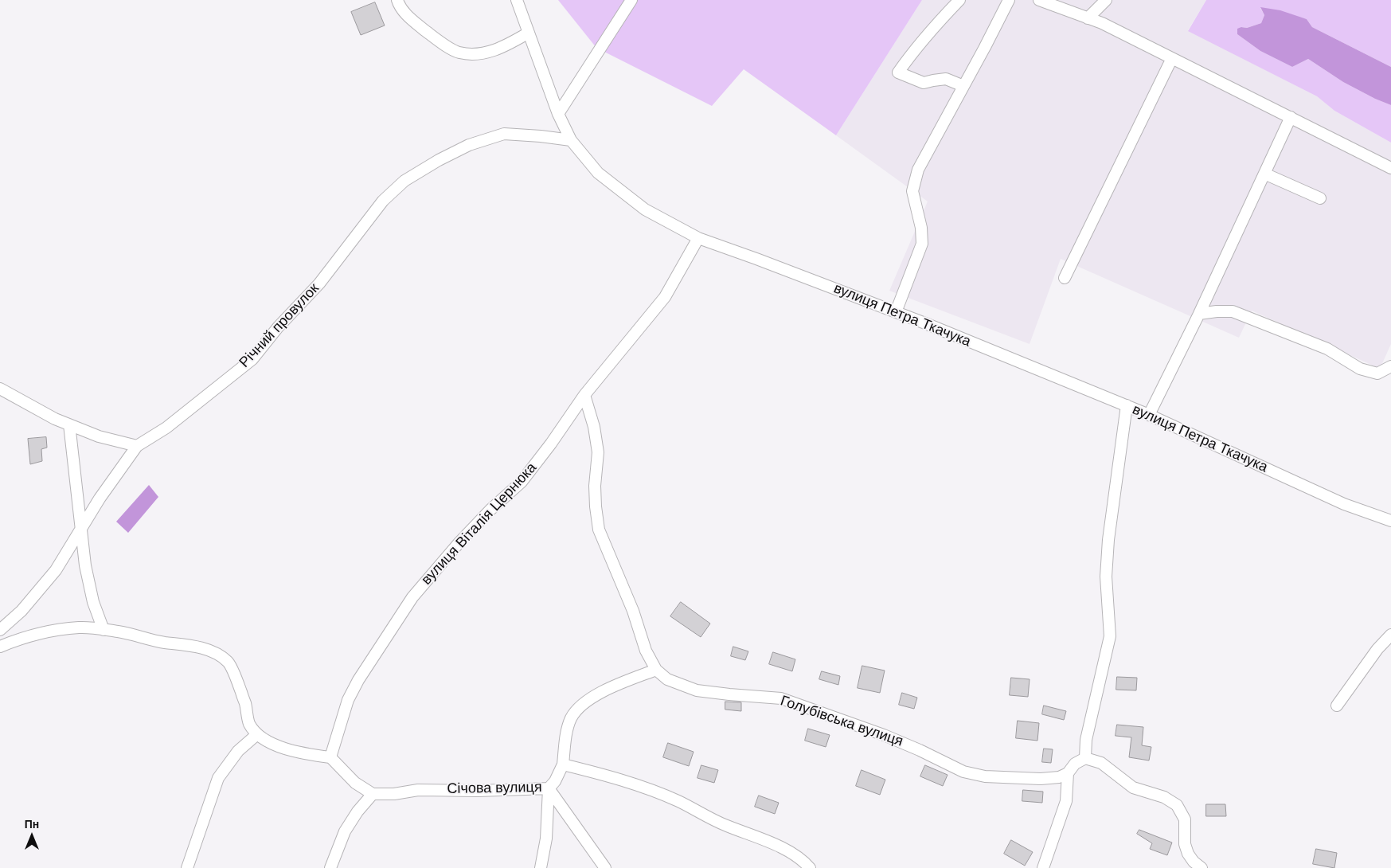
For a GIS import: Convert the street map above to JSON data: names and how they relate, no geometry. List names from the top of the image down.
{
  "streets": {
    "street": [
      "вулиця Петра Ткачука",
      "Річний провулок",
      "вулиця Віталія Цернюка",
      "Голубівська вулиця",
      "Січова вулиця"
    ]
  },
  "crossings": [
    ["вулиця Петра Ткачука", "Річний провулок"],
    ["вулиця Петра Ткачука", "вулиця Віталія Цернюка"],
    ["вулиця Віталія Цернюка", "Голубівська вулиця"],
    ["Голубівська вулиця", "Січова вулиця"]
  ],
  "north": "top"
}
